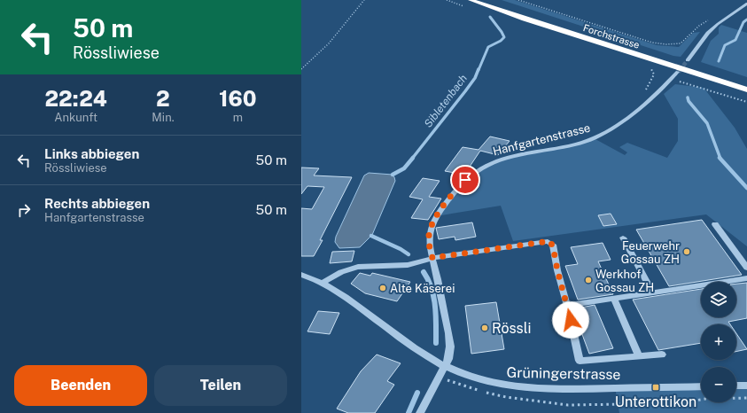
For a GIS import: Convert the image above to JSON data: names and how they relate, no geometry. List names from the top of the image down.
{
  "streets": {
    "highway": ["Forchstrasse"],
    "street": ["Hanfgartenstrasse", "Grüningerstrasse"]
  },
  "crossings": [
    ["Hanfgartenstrasse", "Grüningerstrasse"]
  ],
  "water": ["Sibletenbach"],
  "places": {
    "other": [
      "Feuerwehr Gossau ZH",
      "Werkhof Gossau ZH",
      "Alte Käserei",
      "Rössli"
    ],
    "transit": ["Unterottikon"]
  },
  "page": {
    "turn": ["50 m", "Rössliwiese"],
    "eta": [
      "22:24",
      "Ankunft",
      "2",
      "Min.",
      "160",
      "m"
    ],
    "list": [
      {
        "name": "Links abbiegen",
        "note": "Rössliwiese",
        "value": "50 m"
      },
      {
        "name": "Rechts abbiegen",
        "note": "Hanfgartenstrasse",
        "value": "50 m"
      }
    ],
    "map_buttons": ["+", "−"],
    "buttons": ["Beenden", "Teilen"]
  }
}
